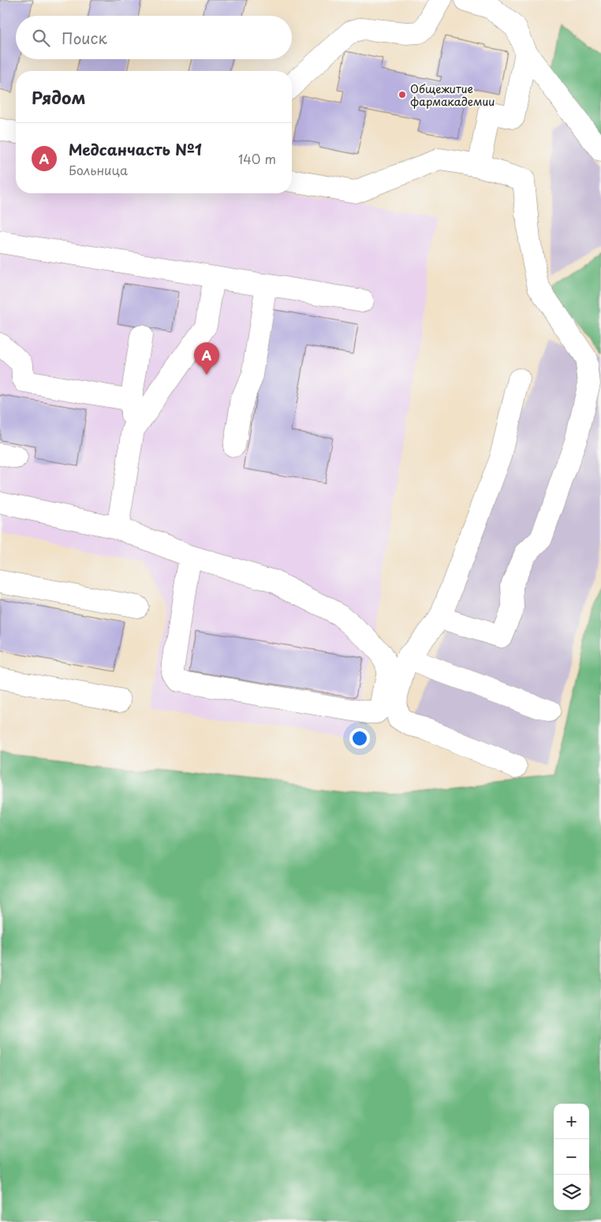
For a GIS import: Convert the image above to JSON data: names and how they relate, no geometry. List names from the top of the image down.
{
  "places": ["Общежитие фармакадемии"],
  "page": {
    "search": "Поиск",
    "heading": "Рядом",
    "list": [
      {
        "mark": "A",
        "name": "Медсанчасть №1",
        "note": "Больница",
        "value": "140 m"
      }
    ],
    "pins": "A",
    "map_buttons": ["+", "−"]
  }
}
